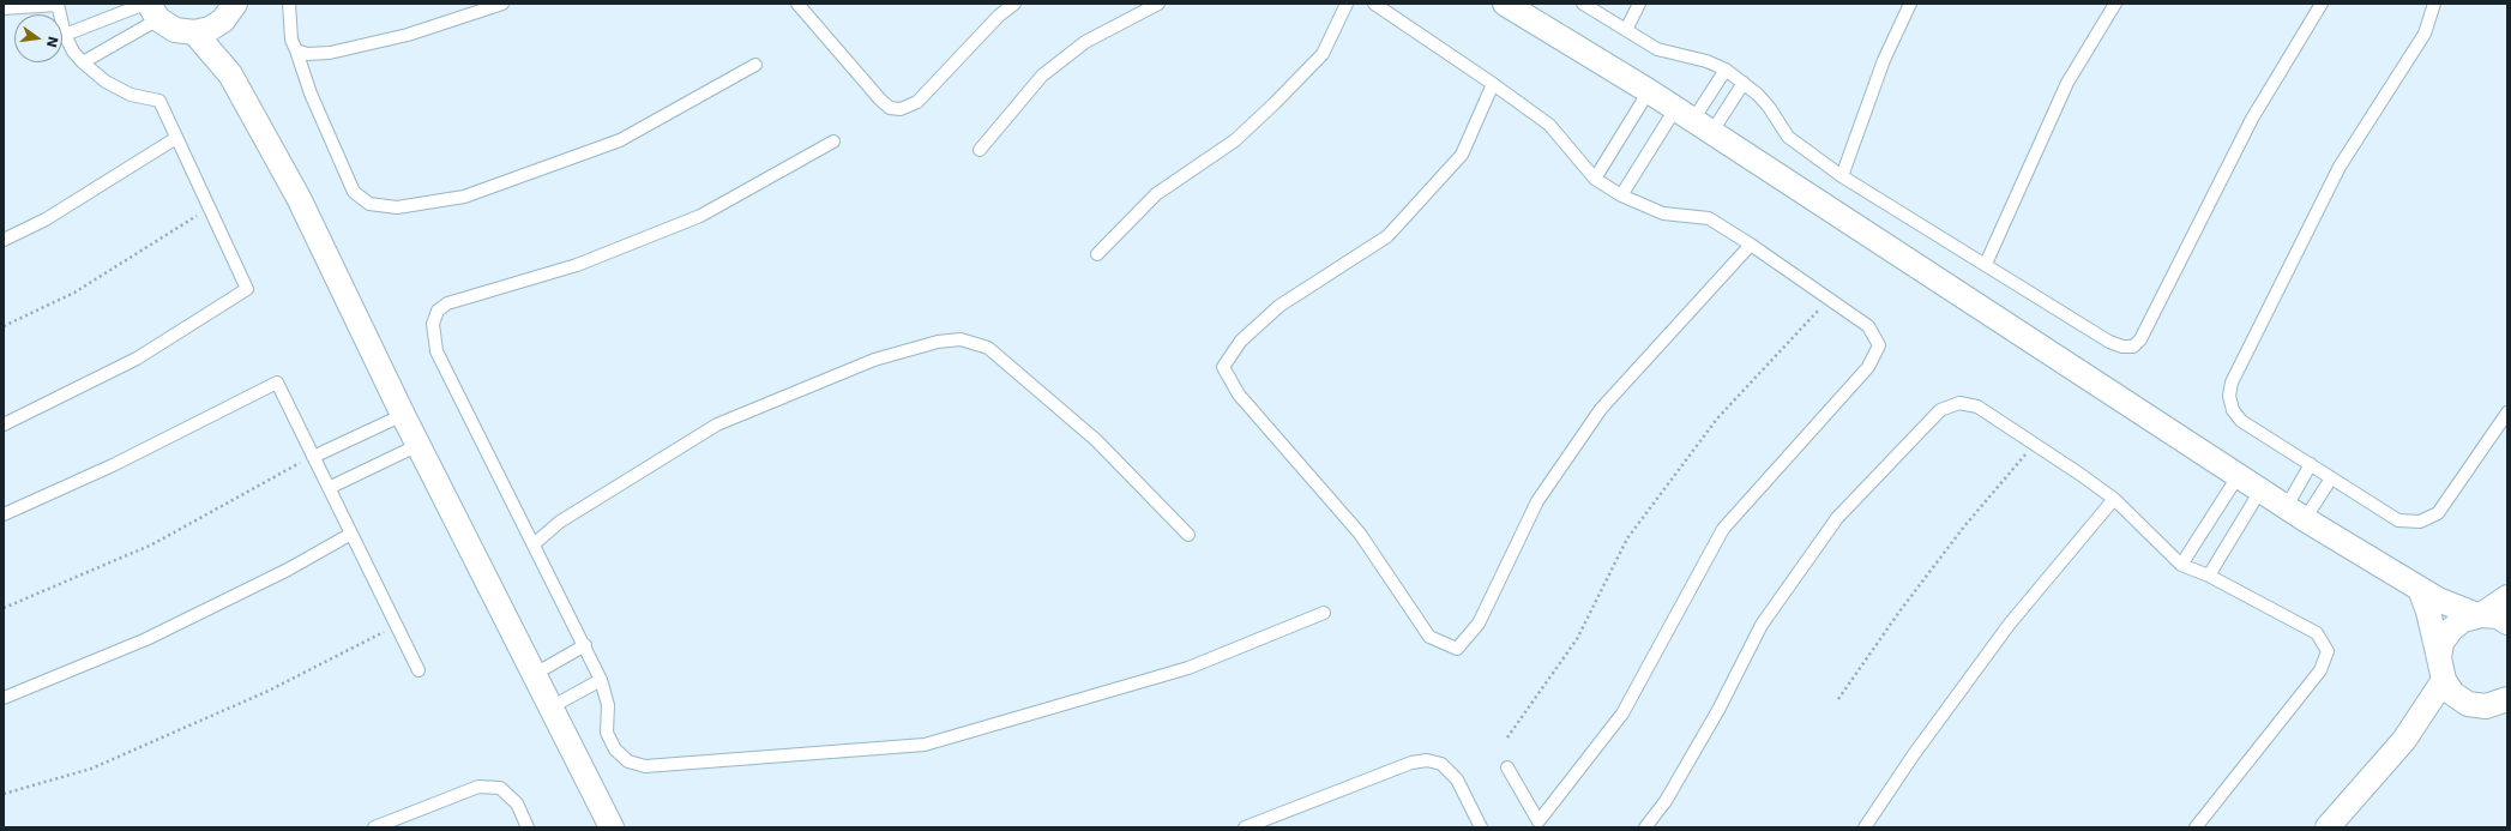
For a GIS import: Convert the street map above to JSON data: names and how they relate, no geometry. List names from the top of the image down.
{
  "north": "right"
}
